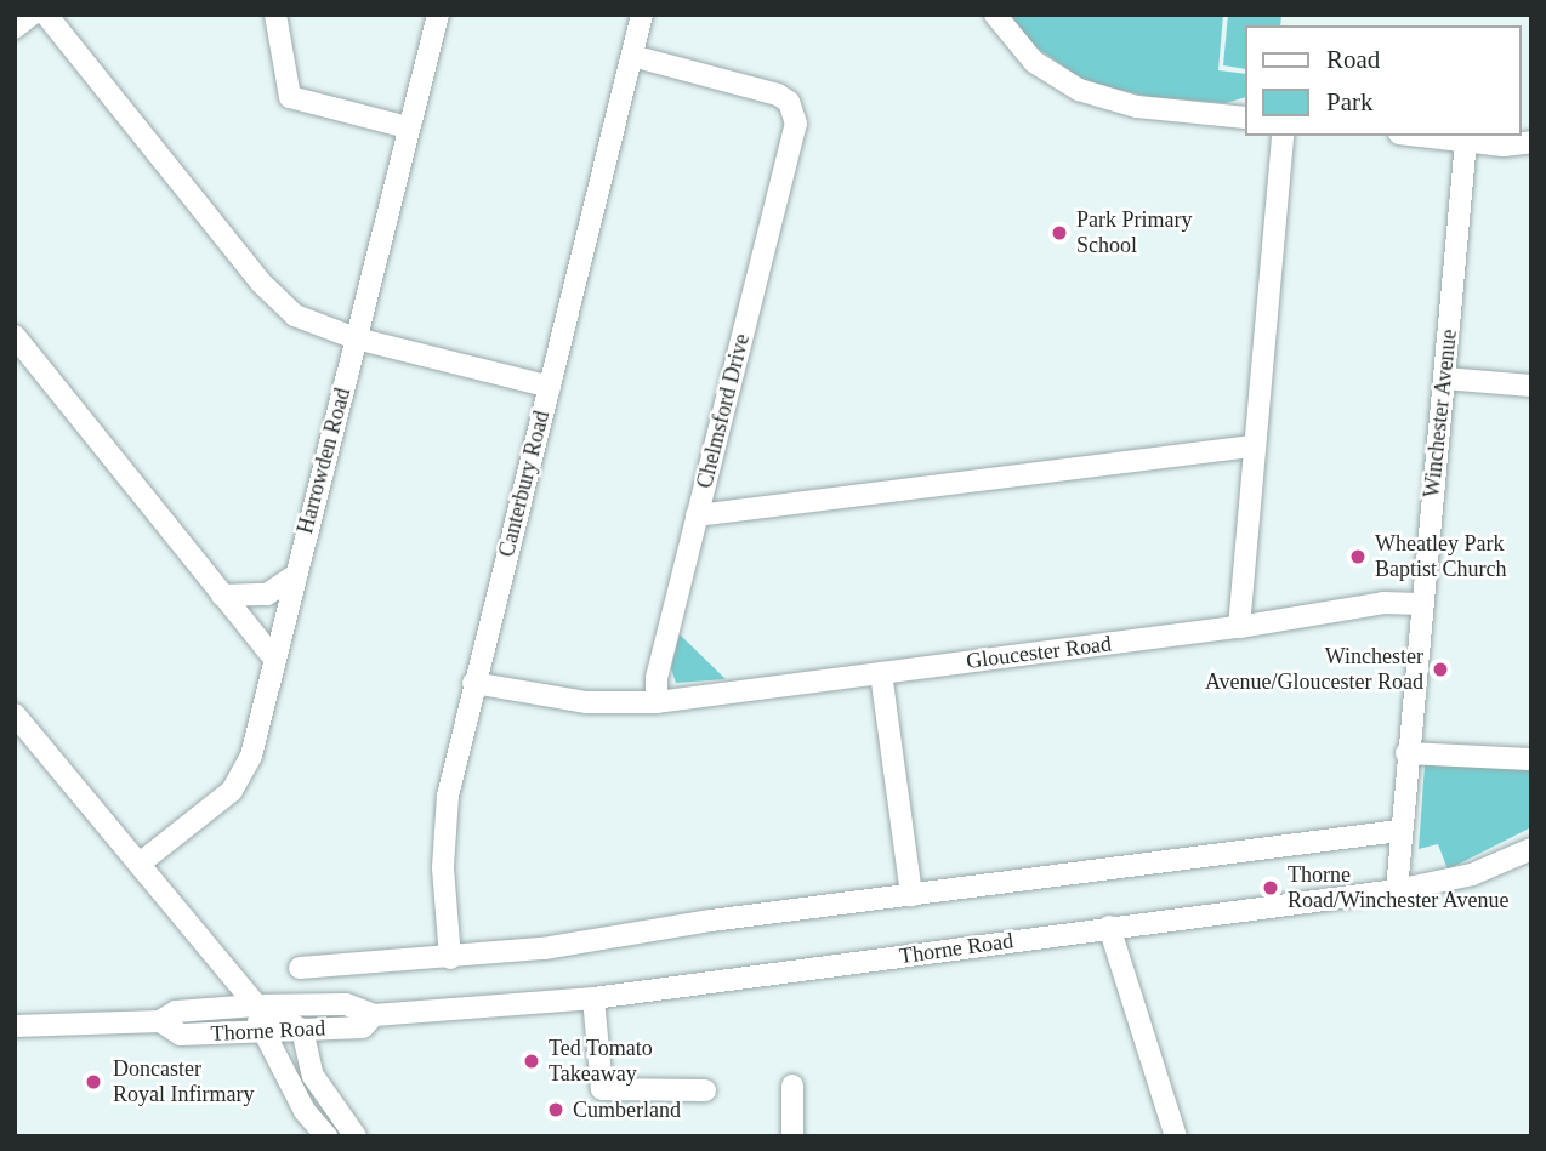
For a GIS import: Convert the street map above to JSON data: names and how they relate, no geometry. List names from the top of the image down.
{
  "streets": {
    "street": [
      "Chelmsford Drive",
      "Winchester Avenue",
      "Harrowden Road",
      "Canterbury Road",
      "Gloucester Road",
      "Thorne Road"
    ]
  },
  "crossings": [
    ["Chelmsford Drive", "Canterbury Road"],
    ["Chelmsford Drive", "Gloucester Road"],
    ["Winchester Avenue", "Gloucester Road"],
    ["Winchester Avenue", "Thorne Road"]
  ],
  "places": [
    "Park Primary School",
    "Wheatley Park Baptist Church",
    "Winchester Avenue/Gloucester Road",
    "Thorne Road/Winchester Avenue",
    "Ted Tomato Takeaway",
    "Doncaster Royal Infirmary",
    "Cumberland"
  ],
  "legend": ["Road", "Park"]
}
